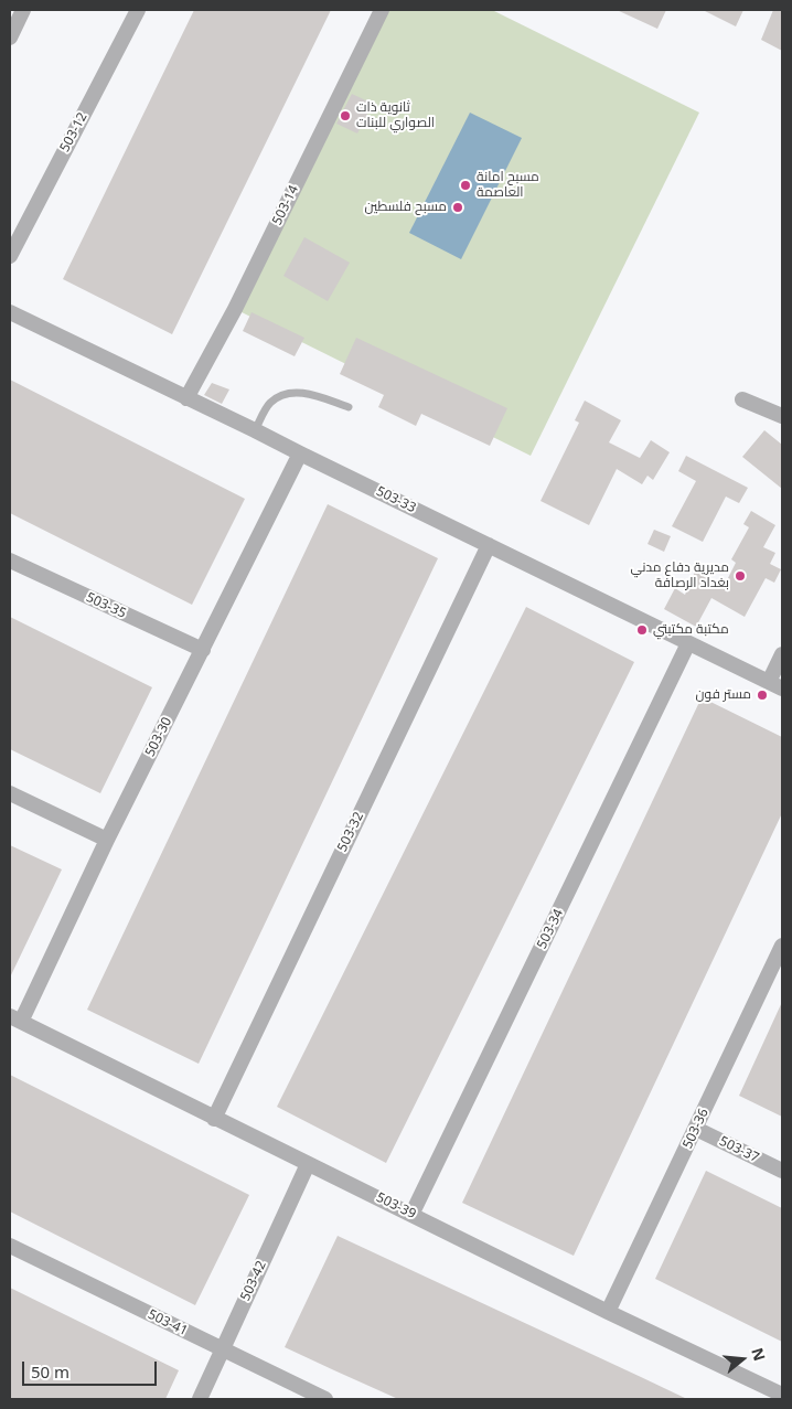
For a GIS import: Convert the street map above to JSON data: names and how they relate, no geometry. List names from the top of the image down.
{
  "streets": {
    "street": [
      "503-12",
      "503-14",
      "503-33",
      "503-35",
      "503-30",
      "503-32",
      "503-34",
      "503-36",
      "503-37",
      "503-39",
      "503-42",
      "503-41"
    ]
  },
  "crossings": [
    ["503-14", "503-33"],
    ["503-33", "503-30"],
    ["503-33", "503-32"],
    ["503-33", "503-34"],
    ["503-35", "503-30"],
    ["503-30", "503-39"],
    ["503-32", "503-39"],
    ["503-34", "503-39"],
    ["503-36", "503-37"],
    ["503-36", "503-39"],
    ["503-39", "503-42"],
    ["503-42", "503-41"]
  ],
  "places": [
    "ثانوية ذات الصواري للبنات",
    "مسبح امانة العاصمة",
    "مسبح فلسطين",
    "مديرية دفاع مدني بغداد الرصافة",
    "مكتبة مكتبتي",
    "مستر فون"
  ],
  "scale_bar": "50 m",
  "north": "right"
}
